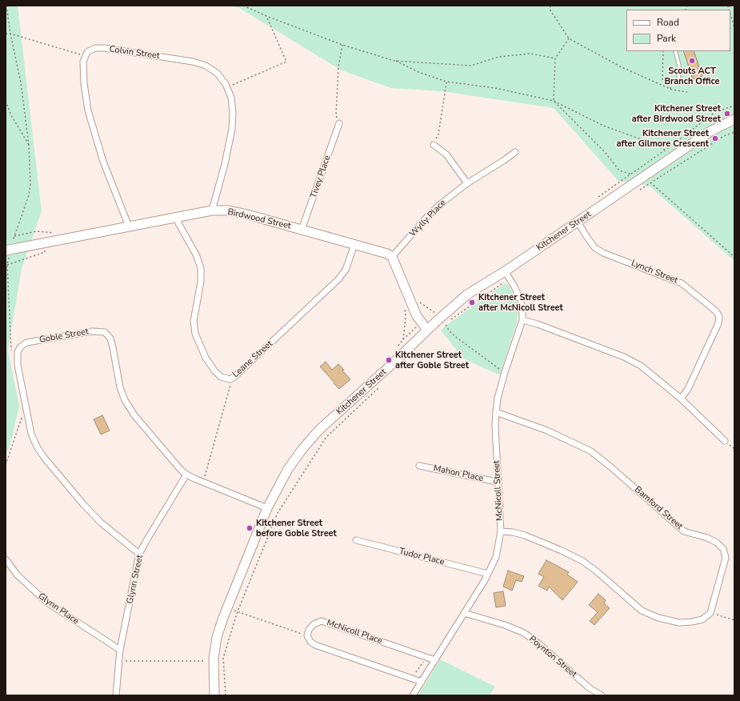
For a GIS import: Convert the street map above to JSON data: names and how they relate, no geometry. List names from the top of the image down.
{
  "streets": {
    "street": [
      "Colvin Street",
      "Tivey Place",
      "Wylly Place",
      "Birdwood Street",
      "Kitchener Street",
      "Lynch Street",
      "Goble Street",
      "Leane Street",
      "Mahon Place",
      "McNicoll Street",
      "Bamford Street",
      "Tudor Place",
      "Glynn Street",
      "Glynn Place",
      "McNicoll Place",
      "Poynton Street"
    ]
  },
  "crossings": [
    ["Colvin Street", "Birdwood Street"],
    ["Tivey Place", "Birdwood Street"],
    ["Wylly Place", "Birdwood Street"],
    ["Birdwood Street", "Leane Street"],
    ["Kitchener Street", "Lynch Street"],
    ["Kitchener Street", "Goble Street"],
    ["Kitchener Street", "McNicoll Street"],
    ["Goble Street", "Glynn Street"],
    ["Mahon Place", "McNicoll Street"],
    ["McNicoll Street", "Bamford Street"],
    ["McNicoll Street", "Tudor Place"],
    ["McNicoll Street", "McNicoll Place"],
    ["McNicoll Street", "Poynton Street"],
    ["Glynn Street", "Glynn Place"]
  ],
  "places": [
    "Scouts ACT Branch Office",
    "Kitchener Street after Birdwood Street",
    "Kitchener Street after Gilmore Crescent",
    "Kitchener Street after McNicoll Street",
    "Kitchener Street after Goble Street",
    "Kitchener Street before Goble Street"
  ],
  "legend": ["Road", "Park"]
}
